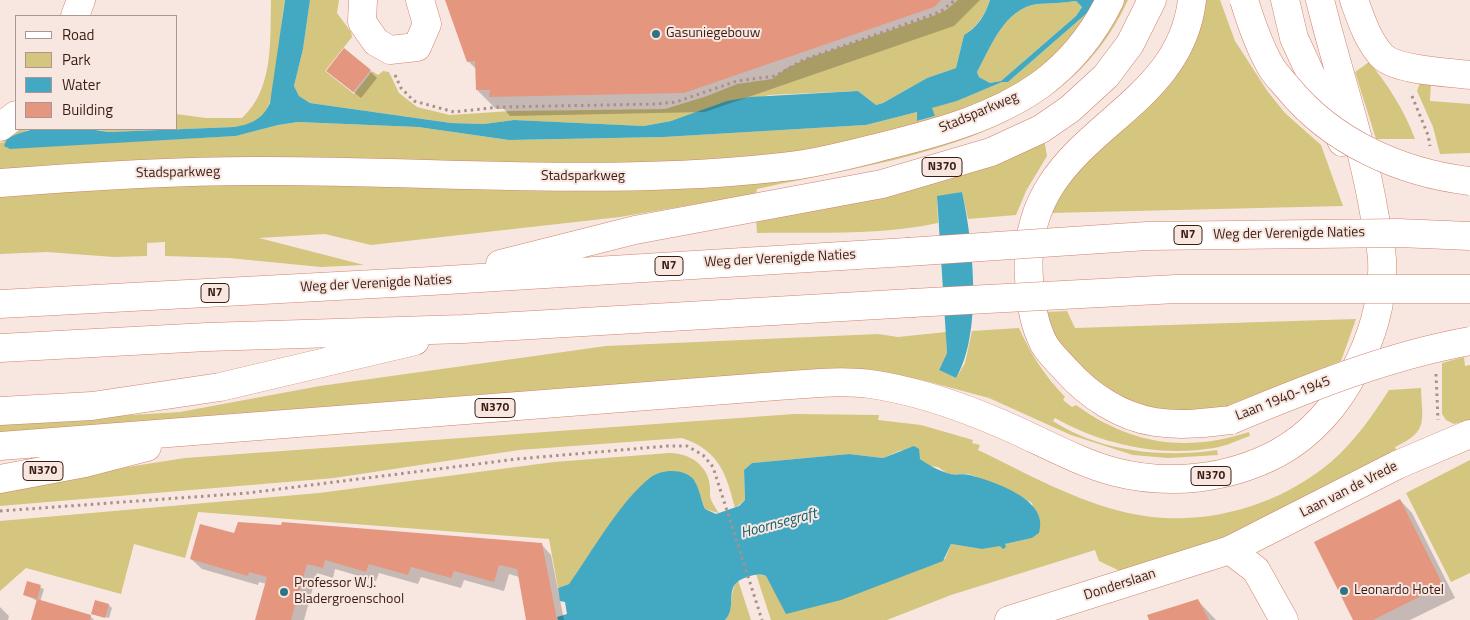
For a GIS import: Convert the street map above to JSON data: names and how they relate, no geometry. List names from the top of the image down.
{
  "streets": {
    "main road": [
      "Stadsparkweg",
      "N370",
      "Weg der Verenigde Naties",
      "N7",
      "Laan 1940-1945",
      "Laan van de Vrede",
      "Donderslaan"
    ]
  },
  "crossings": [
    ["N370", "Weg der Verenigde Naties"],
    ["Laan van de Vrede", "Donderslaan"]
  ],
  "water": ["Hoornsegraft"],
  "places": ["Gasuniegebouw", "Leonardo Hotel", "Professor W.J. Bladergroenschool"],
  "legend": [
    "Road",
    "Park",
    "Water",
    "Building"
  ]
}
